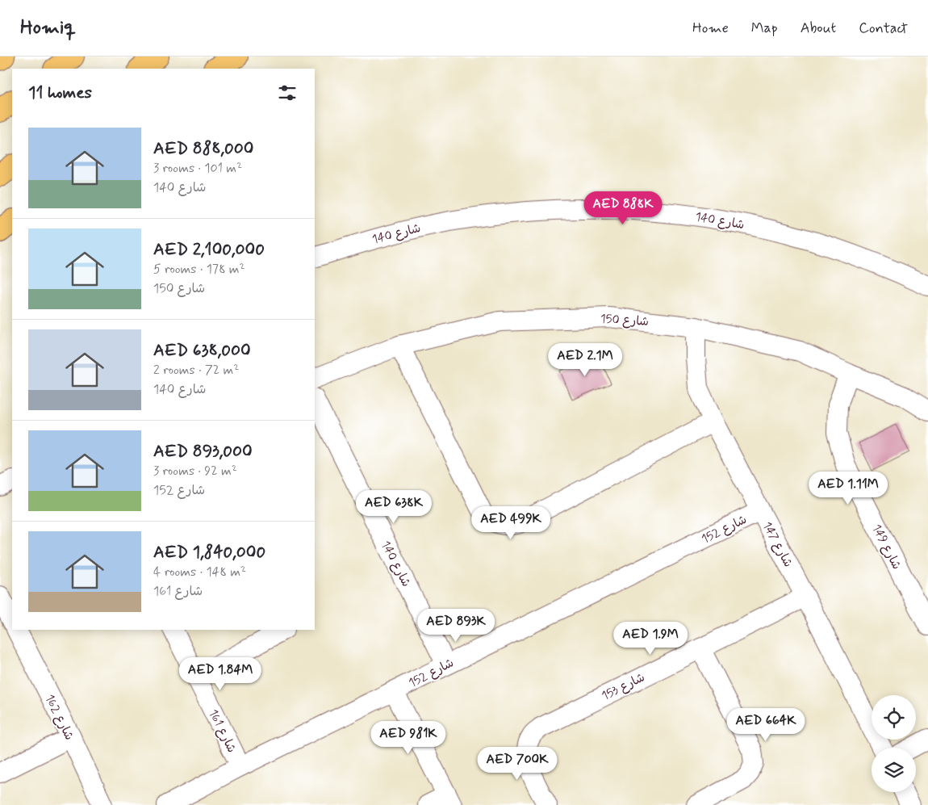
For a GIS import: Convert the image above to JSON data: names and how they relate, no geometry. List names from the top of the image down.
{
  "streets": {
    "street": [
      "شارع 140",
      "شارع 150",
      "شارع 152",
      "شارع 147",
      "شارع 149",
      "شارع 153",
      "شارع 162",
      "شارع 161"
    ]
  },
  "crossings": [
    ["شارع 140", "شارع 152"],
    ["شارع 150", "شارع 147"],
    ["شارع 150", "شارع 149"],
    ["شارع 152", "شارع 147"],
    ["شارع 152", "شارع 161"],
    ["شارع 147", "شارع 153"]
  ],
  "page": {
    "header": "Homiq",
    "nav": [
      "Home",
      "Map",
      "About",
      "Contact"
    ],
    "heading": "11 homes",
    "list": [
      {
        "name": "AED 888,000",
        "note": "3 rooms · 101 m² · شارع 140"
      },
      {
        "name": "AED 2,100,000",
        "note": "5 rooms · 178 m² · شارع 150"
      },
      {
        "name": "AED 638,000",
        "note": "2 rooms · 72 m² · شارع 140"
      },
      {
        "name": "AED 893,000",
        "note": "3 rooms · 92 m² · شارع 152"
      },
      {
        "name": "AED 1,840,000",
        "note": "4 rooms · 148 m² · شارع 161"
      }
    ],
    "price": [
      "AED 888K",
      "AED 2.1M",
      "AED 1.11M",
      "AED 638K",
      "AED 499K",
      "AED 893K",
      "AED 1.9M",
      "AED 1.84M",
      "AED 664K",
      "AED 981K",
      "AED 700K"
    ]
  }
}
